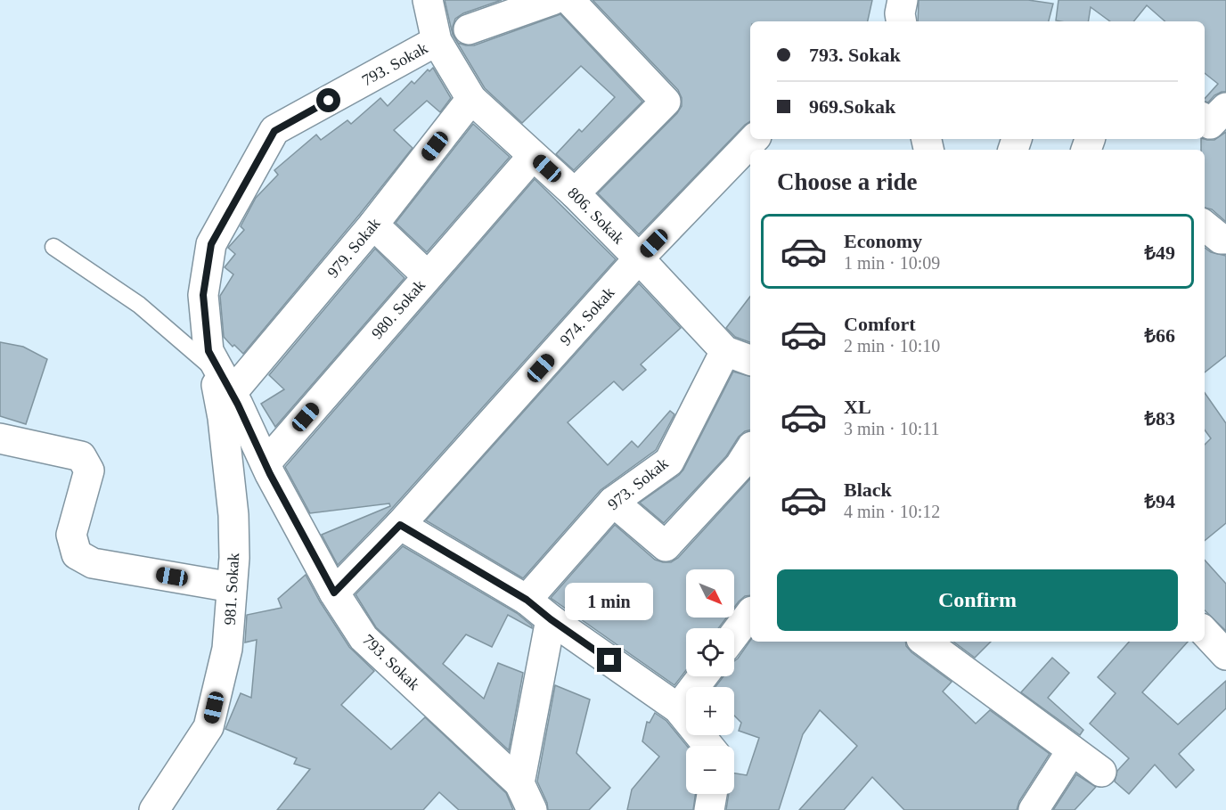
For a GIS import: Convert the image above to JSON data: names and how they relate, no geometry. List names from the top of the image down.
{
  "streets": {
    "street": [
      "793. Sokak",
      "806. Sokak",
      "979. Sokak",
      "980. Sokak",
      "974. Sokak",
      "973. Sokak",
      "981. Sokak"
    ]
  },
  "crossings": [
    ["793. Sokak", "806. Sokak"],
    ["793. Sokak", "979. Sokak"],
    ["793. Sokak", "980. Sokak"],
    ["793. Sokak", "974. Sokak"],
    ["793. Sokak", "981. Sokak"],
    ["806. Sokak", "979. Sokak"],
    ["806. Sokak", "980. Sokak"],
    ["806. Sokak", "974. Sokak"],
    ["806. Sokak", "973. Sokak"]
  ],
  "north": "bottom right",
  "page": {
    "banner": ["793. Sokak", "969.Sokak"],
    "heading": "Choose a ride",
    "list": [
      {
        "name": "Economy",
        "note": "1 min · 10:09",
        "value": "₺49"
      },
      {
        "name": "Comfort",
        "note": "2 min · 10:10",
        "value": "₺66"
      },
      {
        "name": "XL",
        "note": "3 min · 10:11",
        "value": "₺83"
      },
      {
        "name": "Black",
        "note": "4 min · 10:12",
        "value": "₺94"
      }
    ],
    "buttons": "Confirm",
    "map_buttons": ["+", "−"],
    "bubble": "1 min"
  }
}
